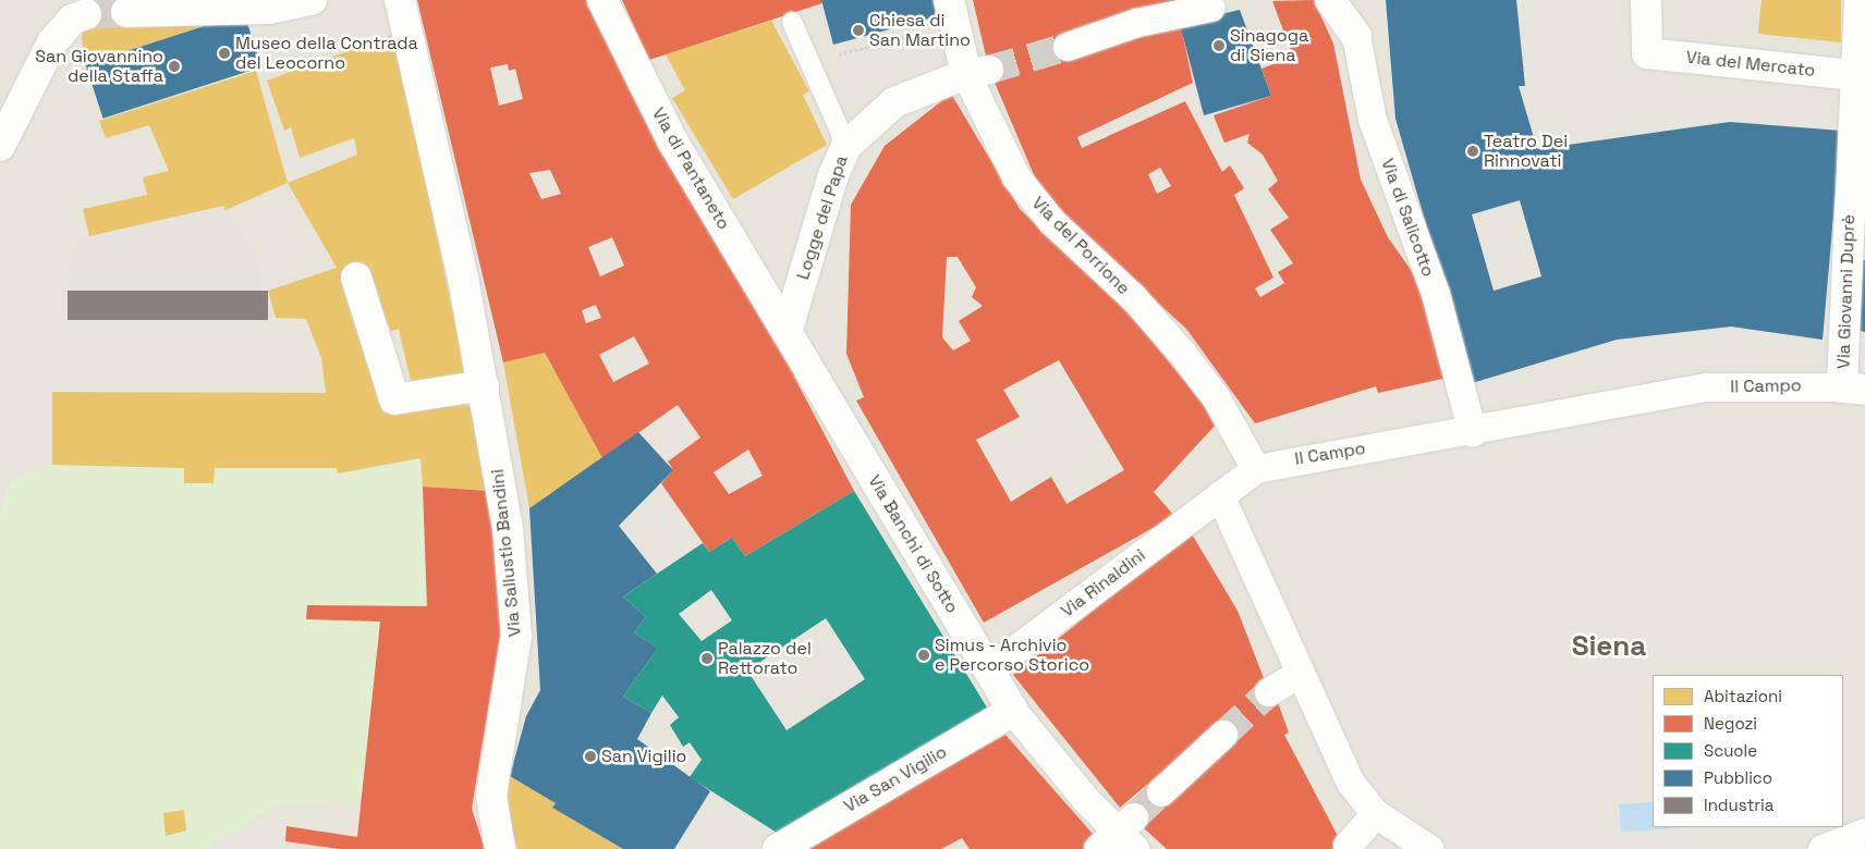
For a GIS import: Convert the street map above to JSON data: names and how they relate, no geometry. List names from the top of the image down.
{
  "streets": {
    "street": [
      "Via del Mercato",
      "Via di Pantaneto",
      "Logge del Papa",
      "Via di Salicotto",
      "Via del Porrione",
      "Via Giovanni Duprè",
      "Il Campo",
      "Via Banchi di Sotto",
      "Via Sallustio Bandini",
      "Via Rinaldini",
      "Via San Vigilio"
    ]
  },
  "crossings": [
    ["Via del Mercato", "Via Giovanni Duprè"],
    ["Via di Pantaneto", "Logge del Papa"],
    ["Via di Pantaneto", "Via Banchi di Sotto"],
    ["Logge del Papa", "Via del Porrione"],
    ["Logge del Papa", "Via Banchi di Sotto"],
    ["Via di Salicotto", "Il Campo"],
    ["Via del Porrione", "Il Campo"],
    ["Via Giovanni Duprè", "Il Campo"],
    ["Il Campo", "Via Rinaldini"],
    ["Via Banchi di Sotto", "Via Rinaldini"],
    ["Via Banchi di Sotto", "Via San Vigilio"]
  ],
  "districts": ["Siena"],
  "places": [
    "Chiesa di San Martino",
    "Sinagoga di Siena",
    "Museo della Contrada del Leocorno",
    "San Giovannino della Staffa",
    "Teatro Dei Rinnovati",
    "Simus - Archivio e Percorso Storico",
    "Palazzo del Rettorato",
    "San Vigilio"
  ],
  "legend": [
    "Abitazioni",
    "Negozi",
    "Scuole",
    "Pubblico",
    "Industria"
  ]
}
